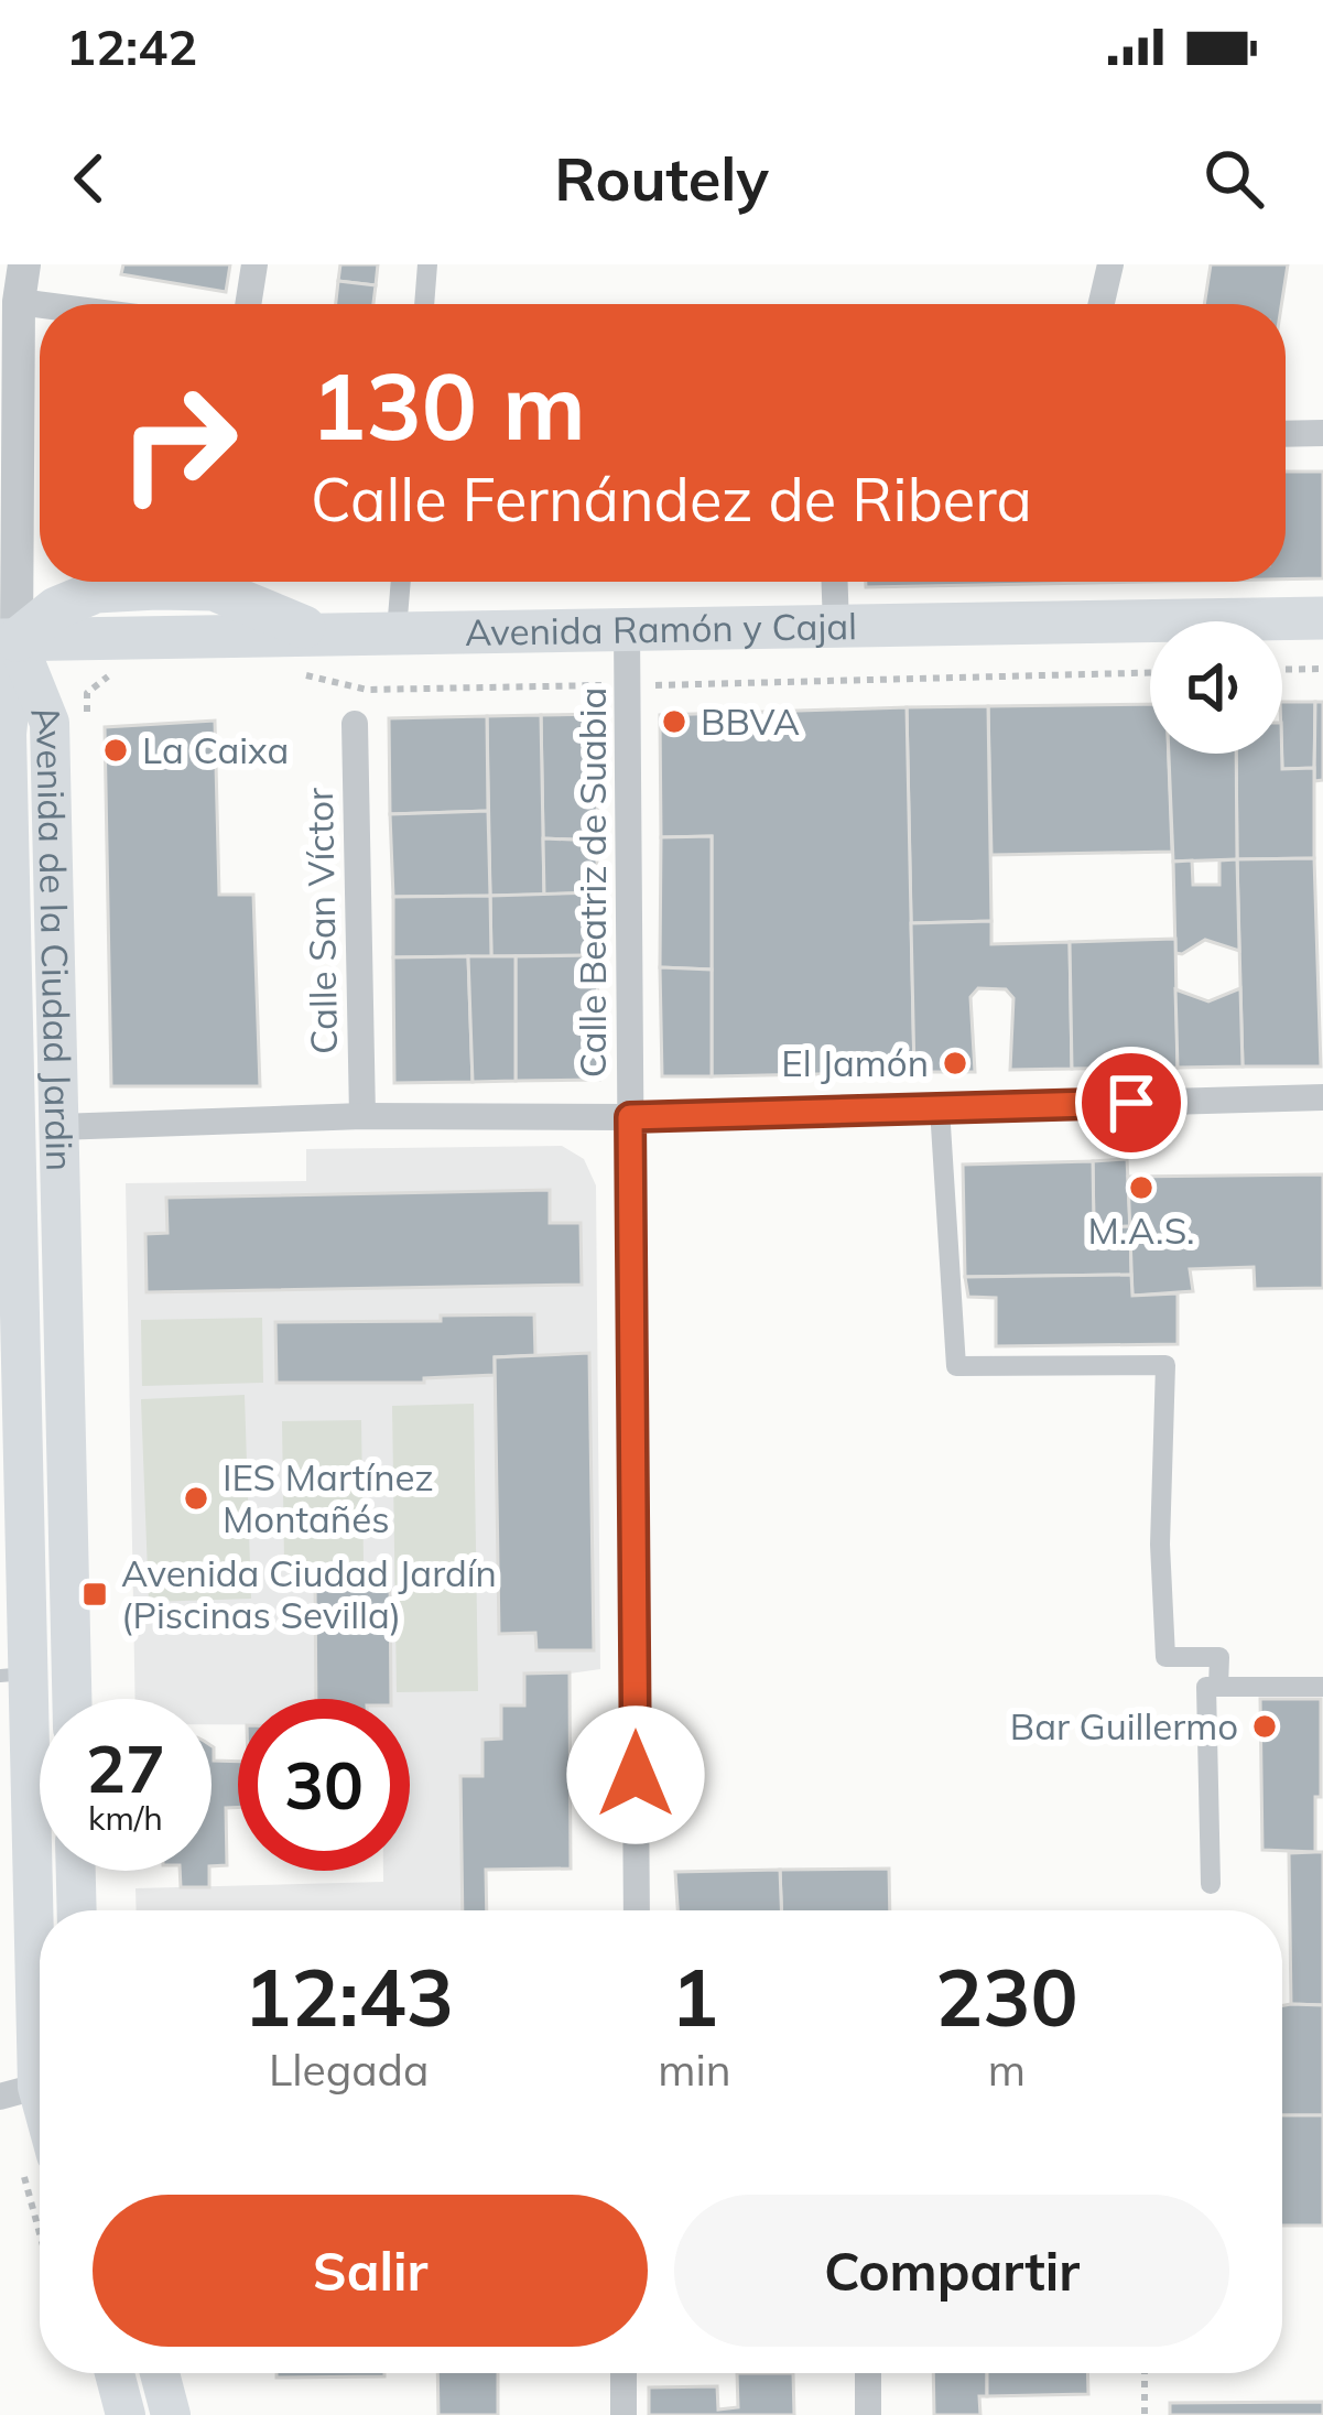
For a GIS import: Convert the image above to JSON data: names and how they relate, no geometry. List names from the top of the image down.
{
  "streets": {
    "main road": ["Avenida Ramón y Cajal", "Avenida de la Ciudad Jardin"],
    "street": ["Calle Beatriz de Suabia", "Calle San Víctor"]
  },
  "crossings": [
    ["Avenida Ramón y Cajal", "Calle Beatriz de Suabia"],
    ["Avenida Ramón y Cajal", "Avenida de la Ciudad Jardin"]
  ],
  "places": {
    "other": [
      "BBVA",
      "La Caixa",
      "El Jamón",
      "M.A.S.",
      "IES Martínez Montañés",
      "Bar Guillermo"
    ],
    "transit": ["Avenida Ciudad Jardín (Piscinas Sevilla)"]
  },
  "page": {
    "status": "12:42",
    "header": "Routely",
    "turn": ["130 m", "Calle Fernández de Ribera"],
    "speed": "27 km/h",
    "limit": "30",
    "eta": [
      "12:43",
      "Llegada",
      "1",
      "min",
      "230",
      "m"
    ],
    "buttons": ["Salir", "Compartir"]
  }
}
